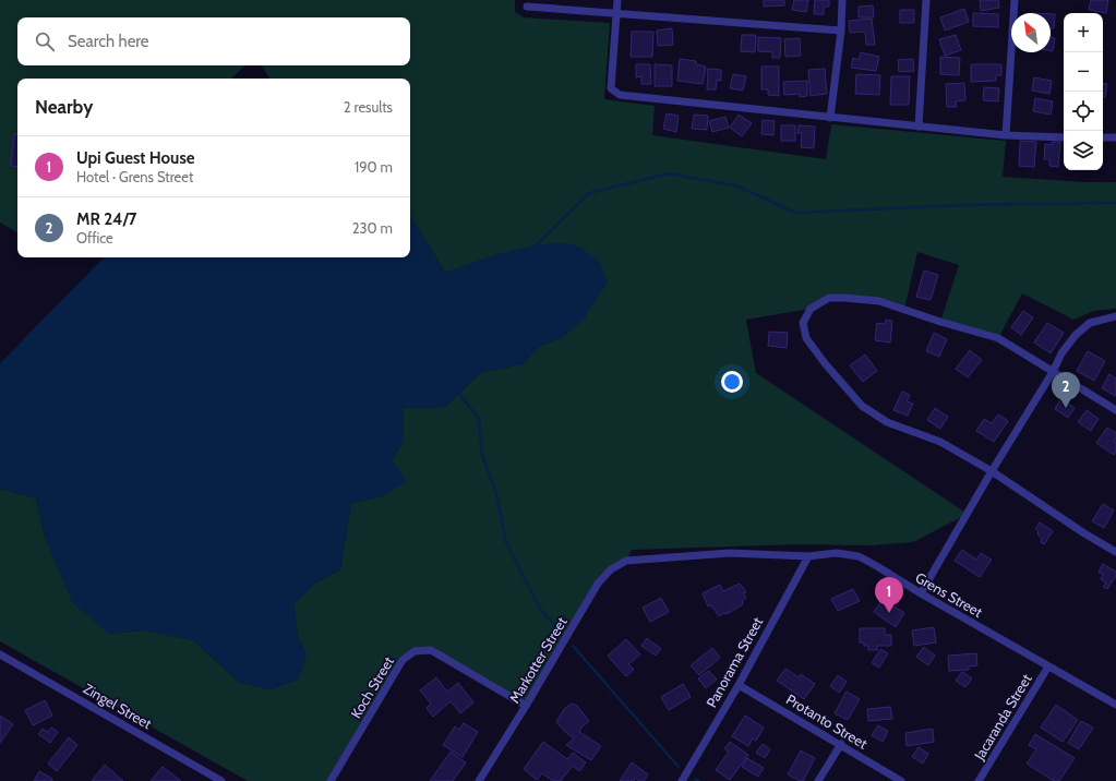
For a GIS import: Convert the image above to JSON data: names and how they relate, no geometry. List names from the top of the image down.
{
  "streets": {
    "street": [
      "Grens Street",
      "Markotter Street",
      "Panorama Street",
      "Koch Street",
      "Zingel Street",
      "Jacaranda Street",
      "Protanto Street"
    ]
  },
  "crossings": [
    ["Grens Street", "Markotter Street"],
    ["Grens Street", "Panorama Street"],
    ["Grens Street", "Jacaranda Street"],
    ["Markotter Street", "Koch Street"],
    ["Panorama Street", "Protanto Street"]
  ],
  "north": "top left",
  "page": {
    "map_buttons": ["+", "−"],
    "search": "Search here",
    "heading": ["Nearby", "2 results"],
    "list": [
      {
        "mark": "1",
        "name": "Upi Guest House",
        "note": "Hotel · Grens Street",
        "value": "190 m"
      },
      {
        "mark": "2",
        "name": "MR 24/7",
        "note": "Office",
        "value": "230 m"
      }
    ],
    "pins": ["2", "1"]
  }
}
